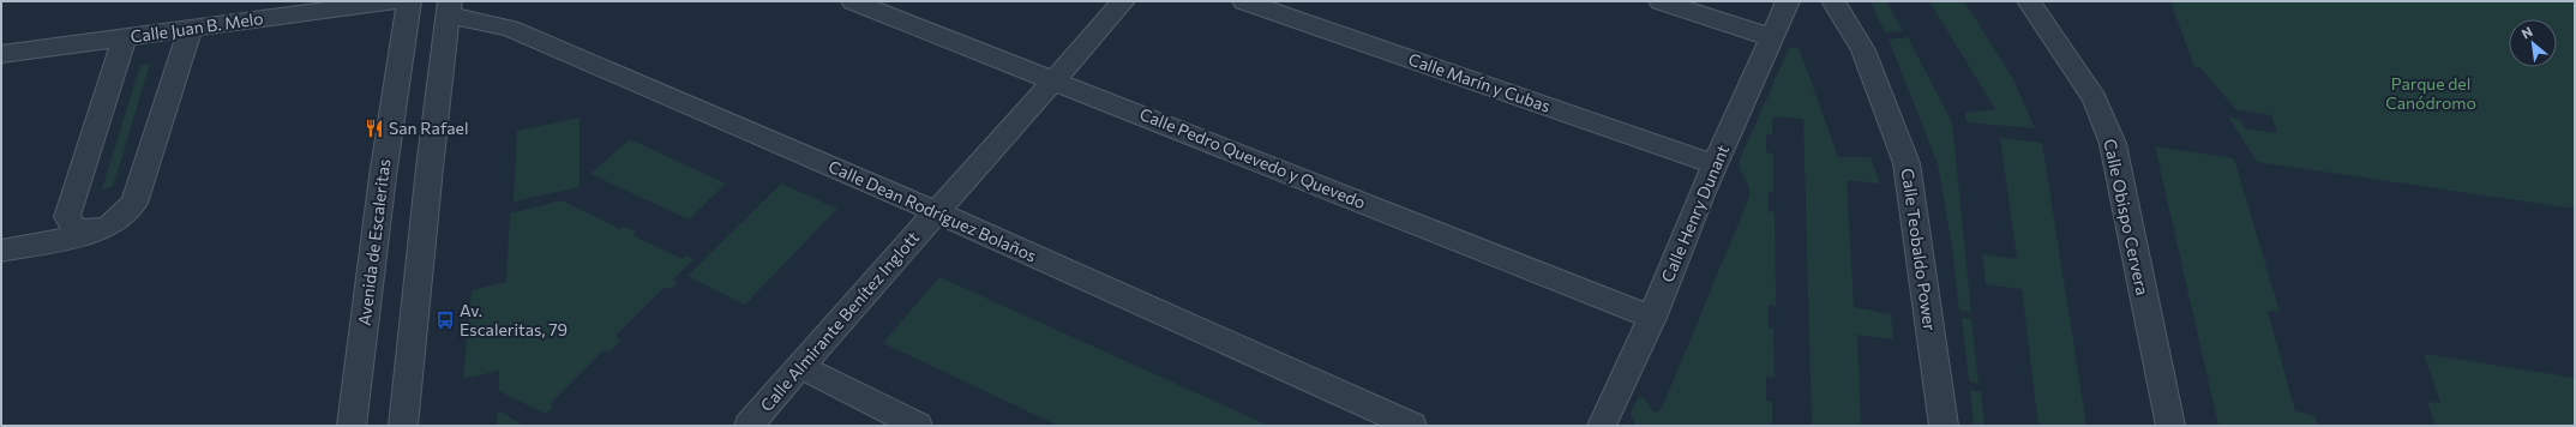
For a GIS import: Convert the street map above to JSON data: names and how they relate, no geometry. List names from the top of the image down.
{
  "streets": {
    "street": [
      "Calle Juan B. Melo",
      "Calle Marín y Cubas",
      "Calle Pedro Quevedo y Quevedo",
      "Calle Dean Rodríguez Bolaños",
      "Calle Henry Dunant",
      "Calle Obispo Cervera",
      "Avenida de Escaleritas",
      "Calle Teobaldo Power",
      "Calle Almirante Benítez Inglott"
    ]
  },
  "crossings": [
    ["Calle Marín y Cubas", "Calle Henry Dunant"],
    ["Calle Pedro Quevedo y Quevedo", "Calle Henry Dunant"],
    ["Calle Pedro Quevedo y Quevedo", "Calle Almirante Benítez Inglott"],
    ["Calle Dean Rodríguez Bolaños", "Calle Almirante Benítez Inglott"]
  ],
  "parks": ["Parque del Canódromo"],
  "places": {
    "restaurant": ["San Rafael"],
    "bus stop": ["Av. Escaleritas, 79"]
  },
  "north": "top left"
}
